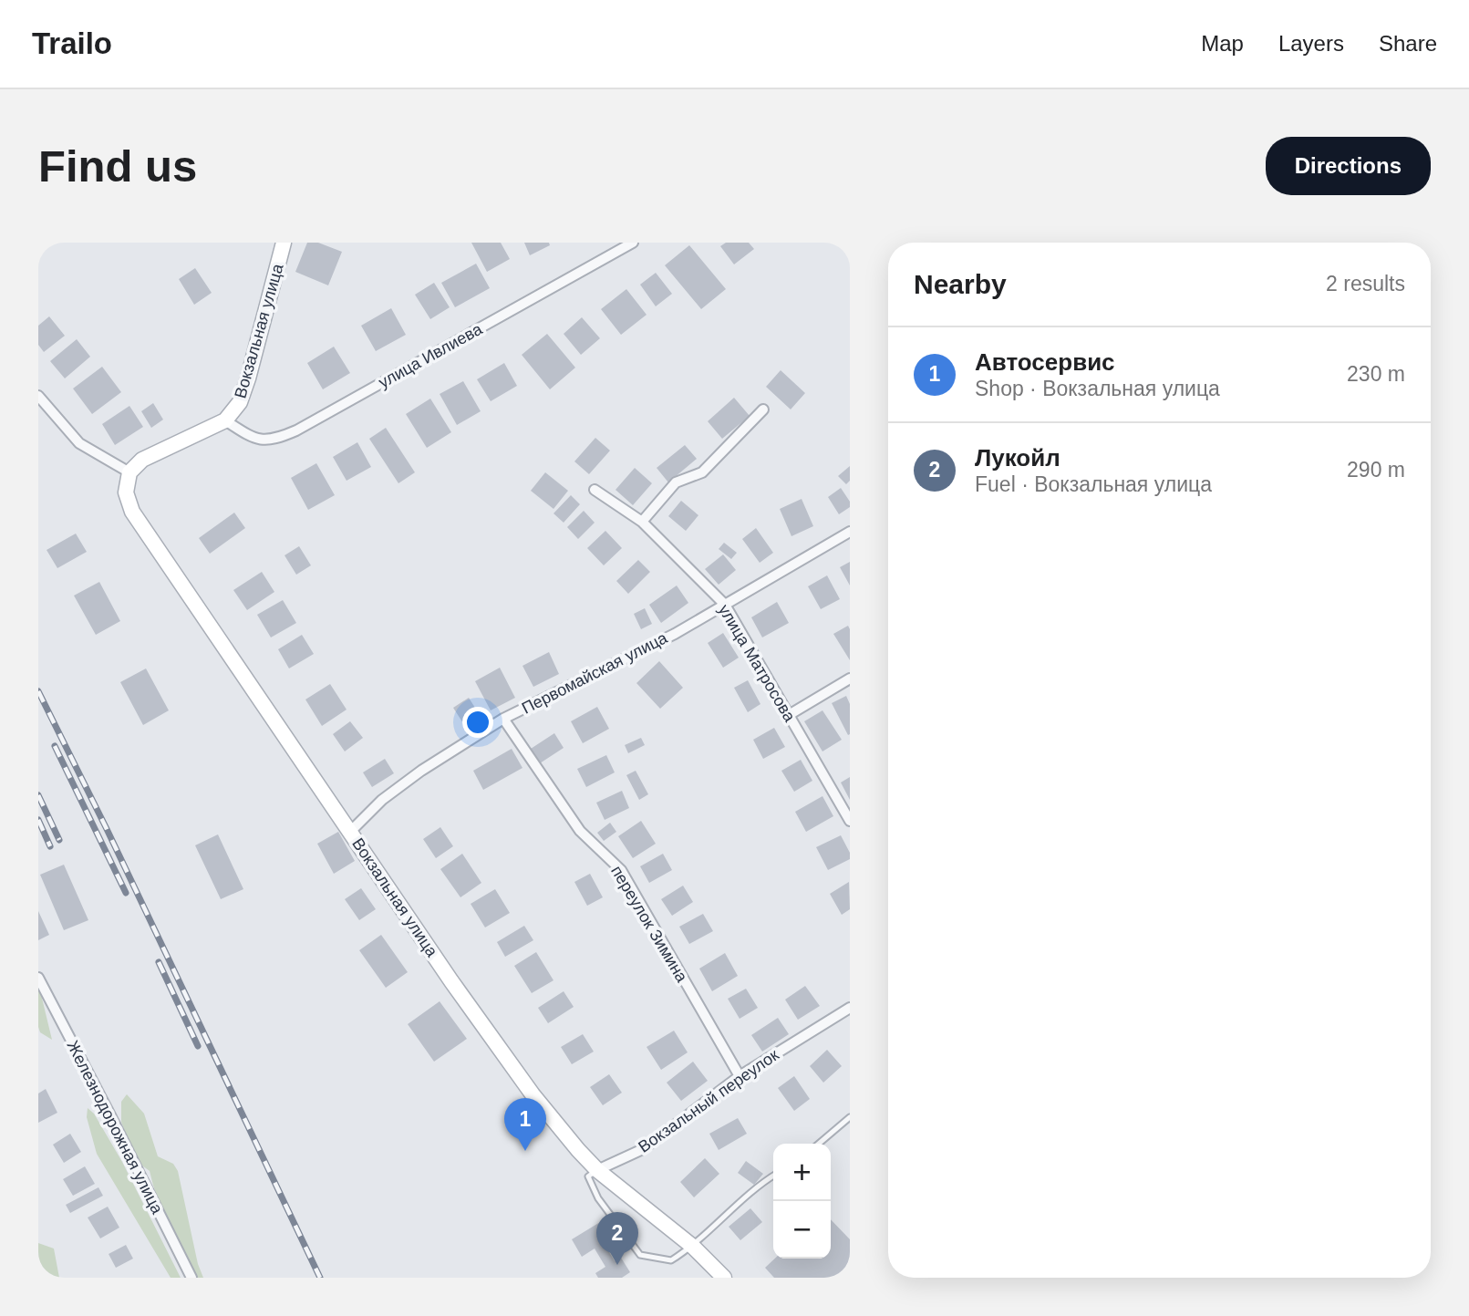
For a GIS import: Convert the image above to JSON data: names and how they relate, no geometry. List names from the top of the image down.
{
  "streets": {
    "street": [
      "Вокзальная улица",
      "улица Ивлиева",
      "улица Матросова",
      "Первомайская улица",
      "переулок Зимина",
      "Вокзальный переулок",
      "Железнодорожная улица"
    ]
  },
  "crossings": [
    ["Вокзальная улица", "улица Ивлиева"],
    ["Вокзальная улица", "Первомайская улица"],
    ["Вокзальная улица", "Вокзальный переулок"],
    ["улица Матросова", "Первомайская улица"],
    ["Первомайская улица", "переулок Зимина"],
    ["переулок Зимина", "Вокзальный переулок"]
  ],
  "page": {
    "header": "Trailo",
    "nav": ["Map", "Layers", "Share"],
    "buttons": "Directions",
    "title": "Find us",
    "heading": ["Nearby", "2 results"],
    "list": [
      {
        "mark": "1",
        "name": "Автосервис",
        "note": "Shop · Вокзальная улица",
        "value": "230 m"
      },
      {
        "mark": "2",
        "name": "Лукойл",
        "note": "Fuel · Вокзальная улица",
        "value": "290 m"
      }
    ],
    "pins": ["1", "2"],
    "map_buttons": ["+", "−"]
  }
}
